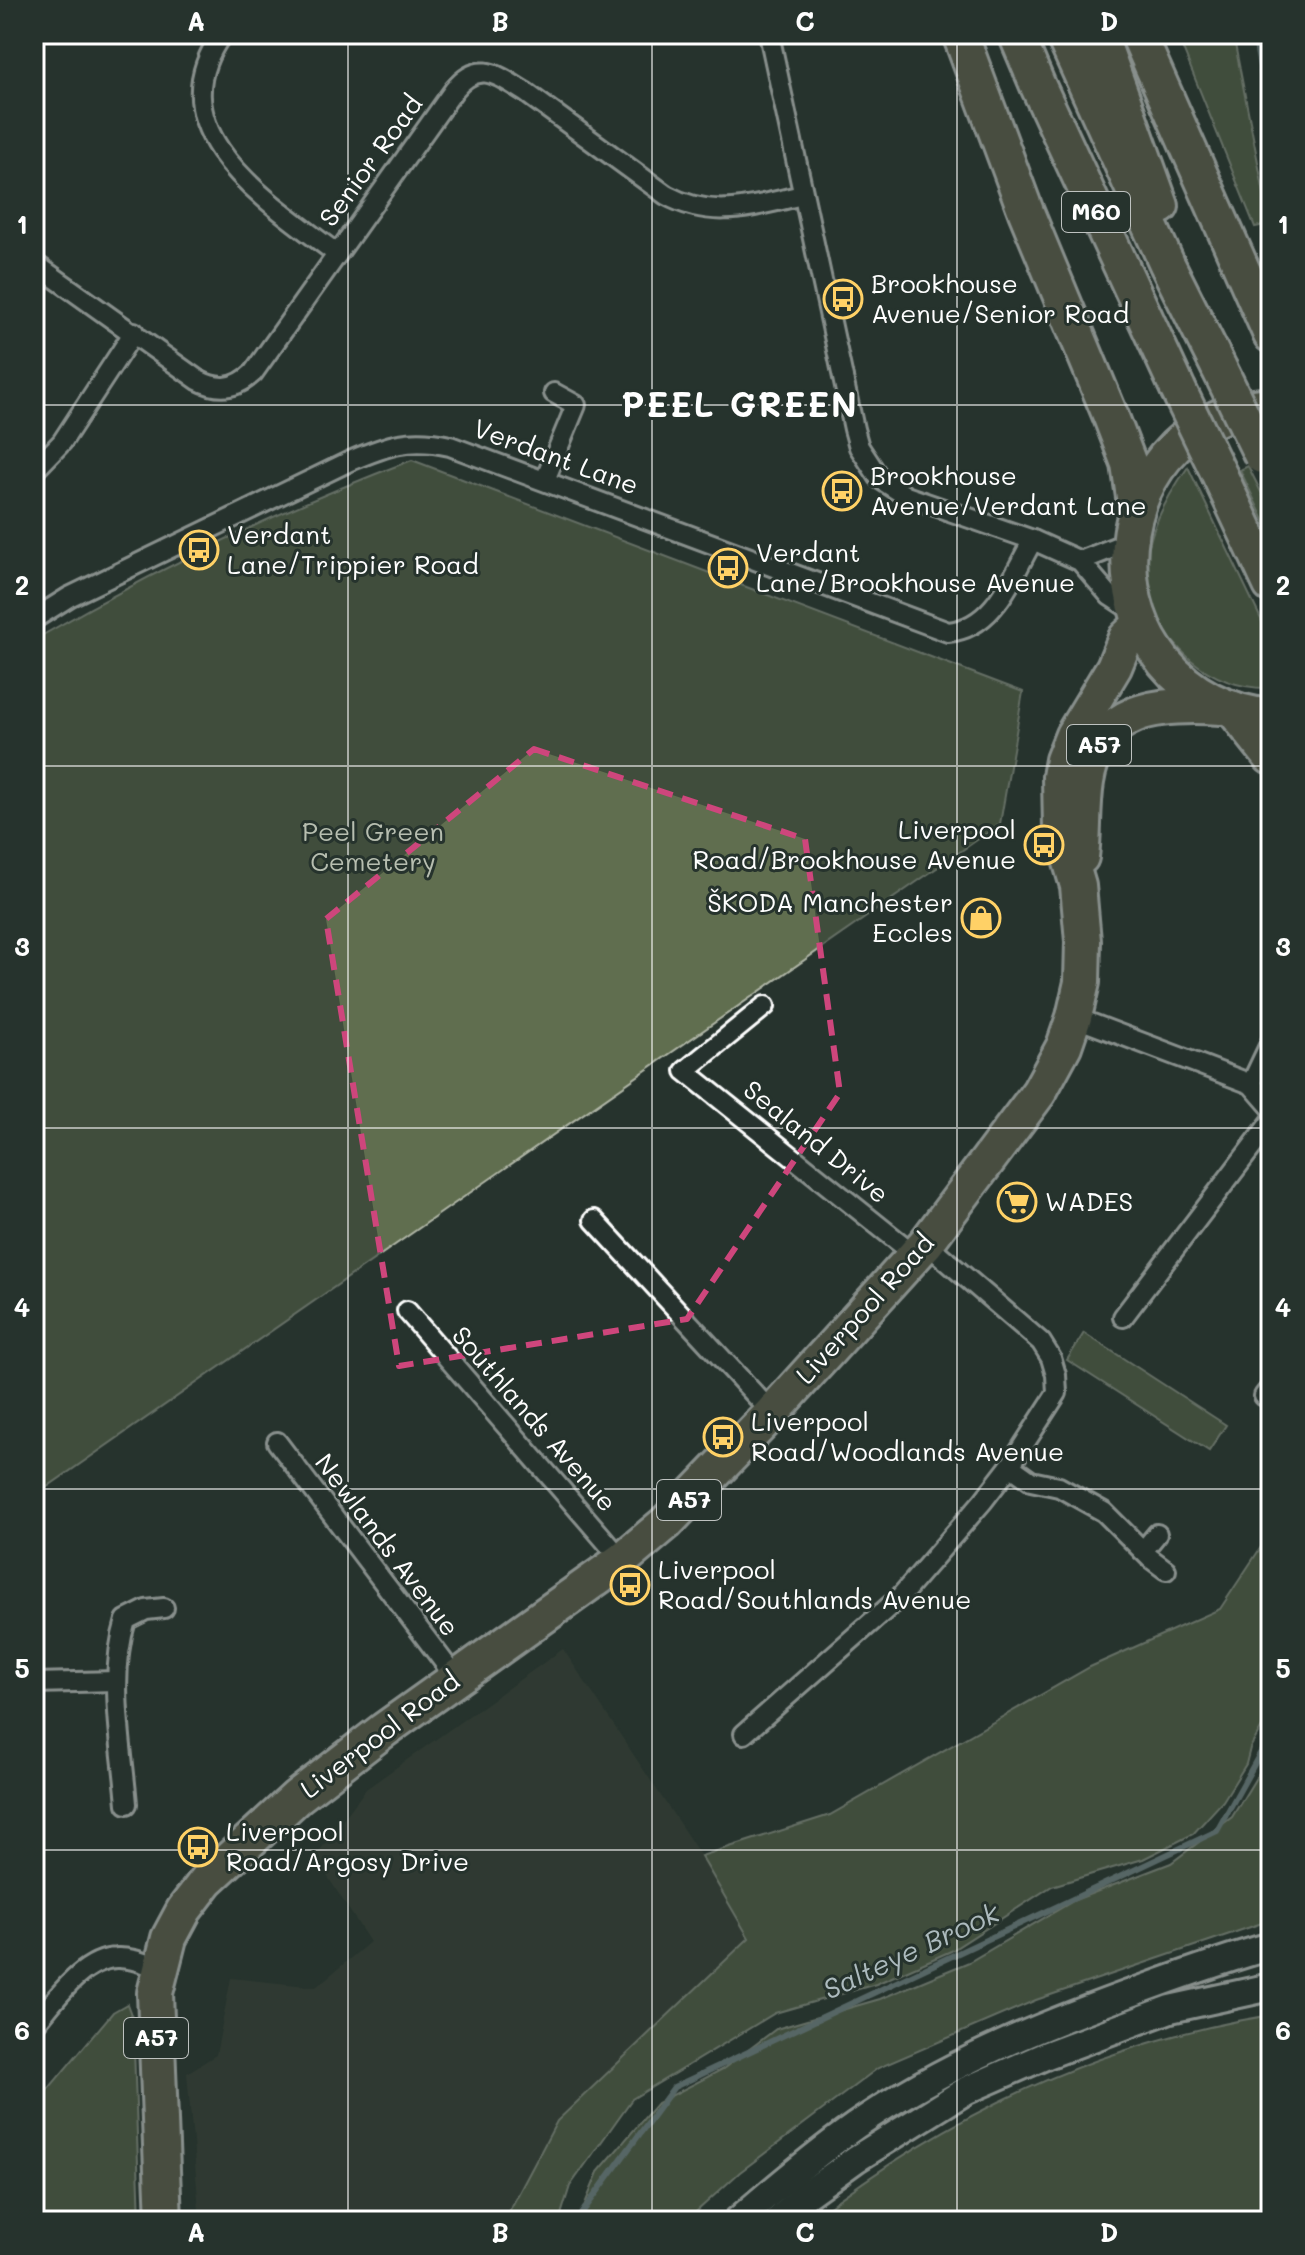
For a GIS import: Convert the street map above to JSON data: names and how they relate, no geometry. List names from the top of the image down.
{
  "streets": {
    "highway": ["M60", "A57", "Liverpool Road"],
    "street": [
      "Senior Road",
      "Verdant Lane",
      "Sealand Drive",
      "Southlands Avenue",
      "Newlands Avenue"
    ]
  },
  "crossings": [
    ["A57", "Liverpool Road"],
    ["Sealand Drive", "Liverpool Road"],
    ["Liverpool Road", "Southlands Avenue"],
    ["Liverpool Road", "Newlands Avenue"]
  ],
  "districts": ["PEEL GREEN"],
  "water": ["Salteye Brook"],
  "parks": ["Peel Green Cemetery"],
  "places": {
    "bus stop": [
      "Brookhouse Avenue/Senior Road",
      "Brookhouse Avenue/Verdant Lane",
      "Verdant Lane/Trippier Road",
      "Verdant Lane/Brookhouse Avenue",
      "Liverpool Road/Brookhouse Avenue",
      "Liverpool Road/Woodlands Avenue",
      "Liverpool Road/Southlands Avenue",
      "Liverpool Road/Argosy Drive"
    ],
    "shop": ["ŠKODA Manchester Eccles"],
    "supermarket": ["WADES"]
  },
  "grid": {
    "columns": [
      "A",
      "B",
      "C",
      "D"
    ],
    "rows": [
      "1",
      "2",
      "3",
      "4",
      "5",
      "6"
    ]
  }
}
